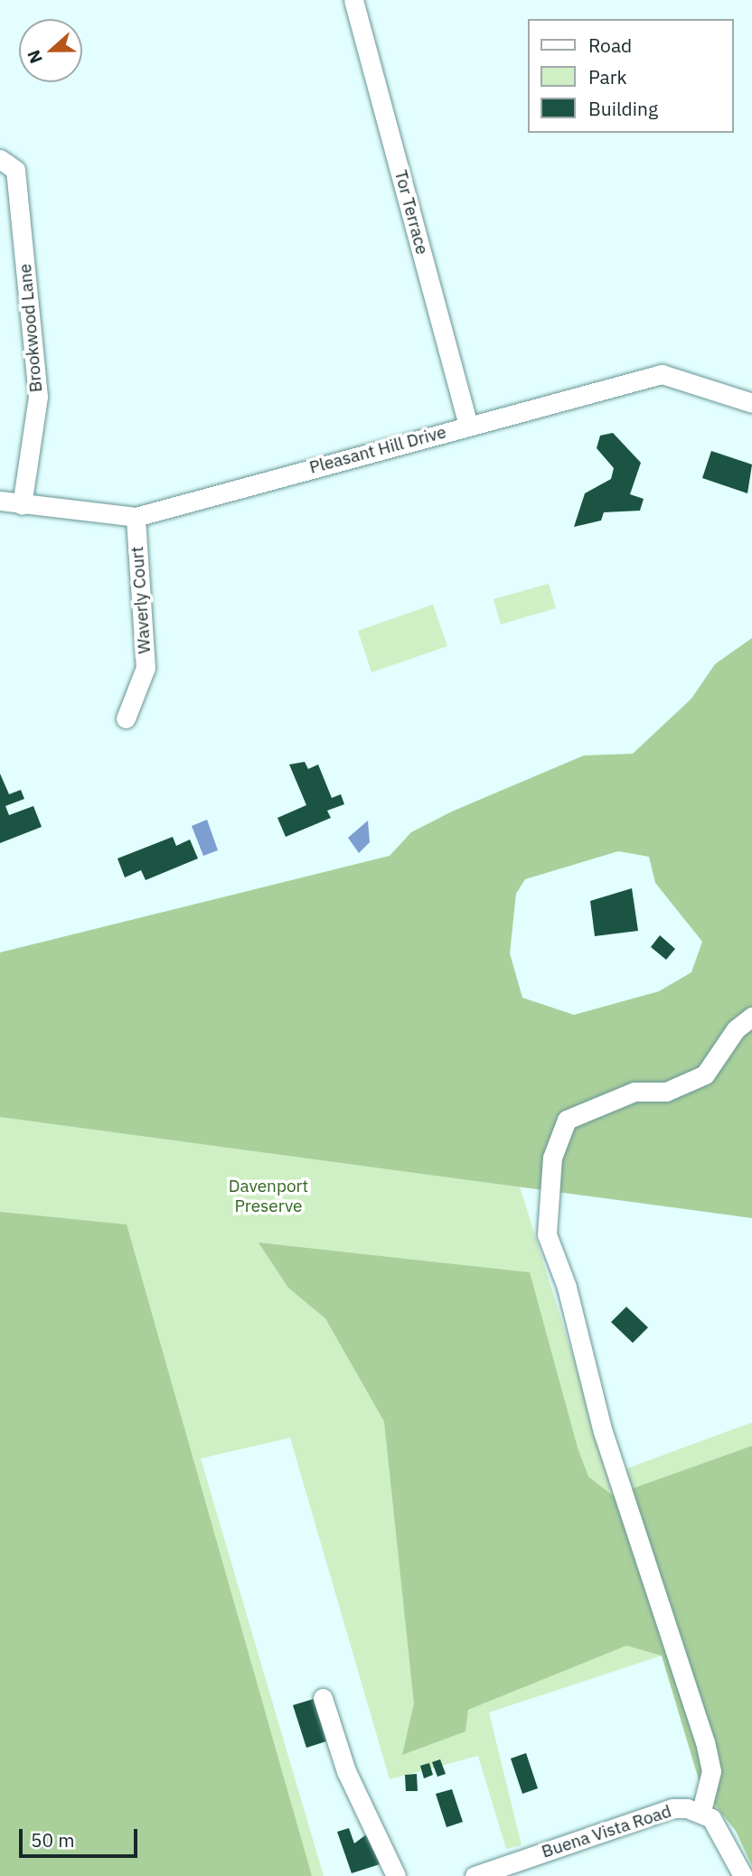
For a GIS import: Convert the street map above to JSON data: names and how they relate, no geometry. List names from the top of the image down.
{
  "streets": {
    "street": [
      "Tor Terrace",
      "Brookwood Lane",
      "Pleasant Hill Drive",
      "Waverly Court",
      "Buena Vista Road"
    ]
  },
  "crossings": [
    ["Tor Terrace", "Pleasant Hill Drive"],
    ["Brookwood Lane", "Pleasant Hill Drive"],
    ["Pleasant Hill Drive", "Waverly Court"]
  ],
  "parks": ["Davenport Preserve"],
  "legend": ["Road", "Park", "Building"],
  "scale_bar": "50 m",
  "north": "left"
}
